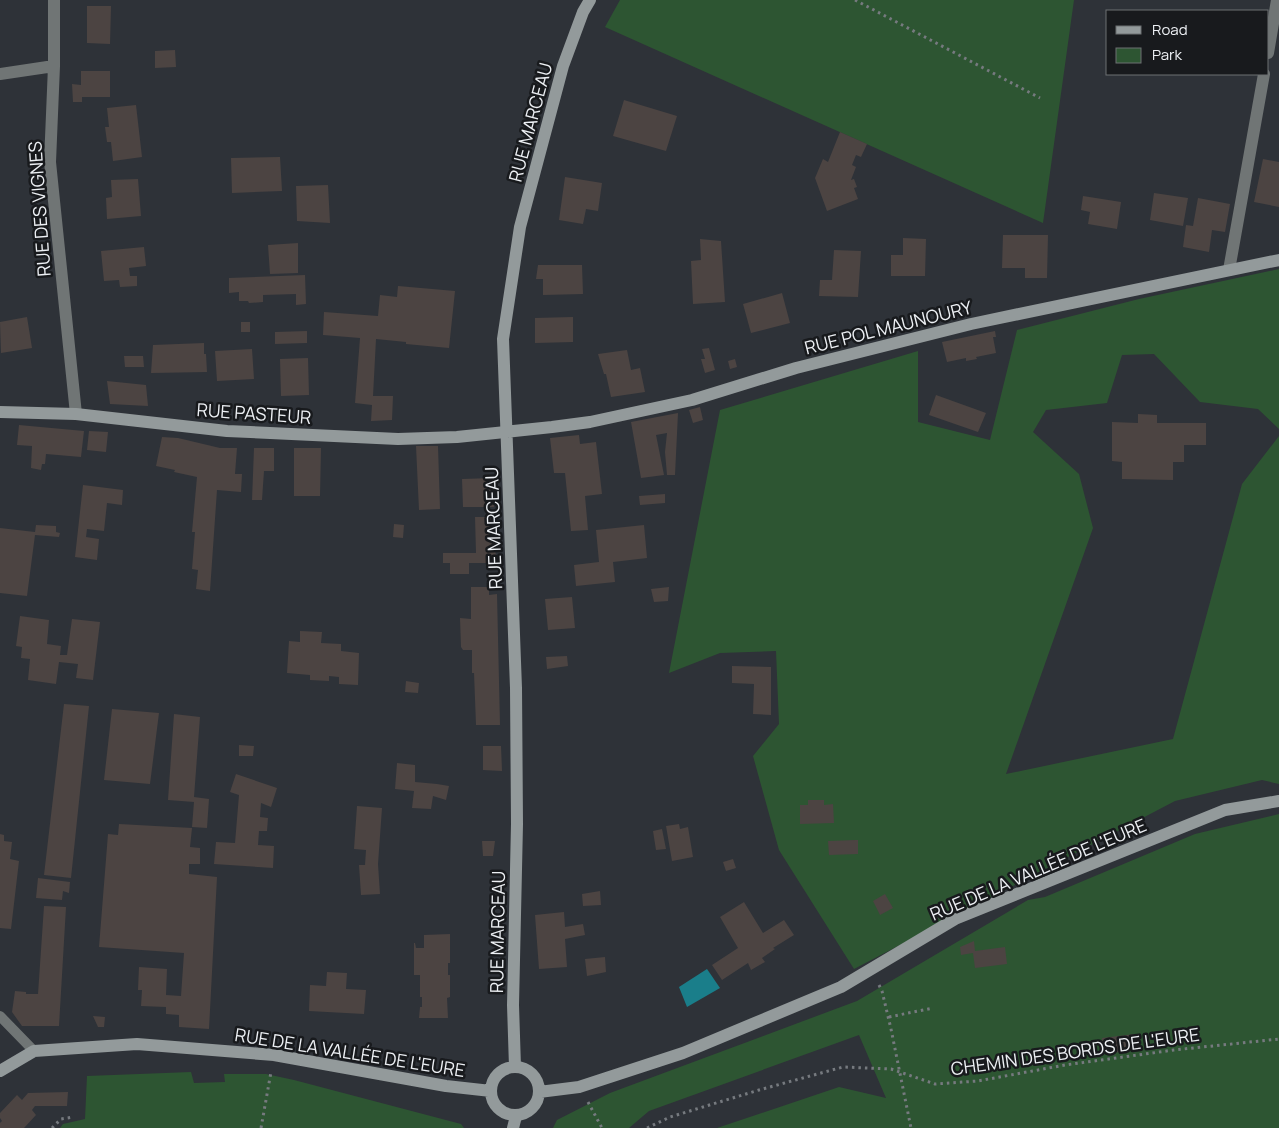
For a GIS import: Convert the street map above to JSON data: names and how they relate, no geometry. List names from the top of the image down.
{
  "streets": {
    "street": [
      "RUE MARCEAU",
      "RUE DES VIGNES",
      "RUE POL MAUNOURY",
      "RUE PASTEUR",
      "RUE DE LA VALLÉE DE L'EURE"
    ],
    "path": ["CHEMIN DES BORDS DE L'EURE"]
  },
  "crossings": [
    ["RUE MARCEAU", "RUE POL MAUNOURY"],
    ["RUE MARCEAU", "RUE PASTEUR"],
    ["RUE MARCEAU", "RUE DE LA VALLÉE DE L'EURE"],
    ["RUE DES VIGNES", "RUE PASTEUR"],
    ["RUE POL MAUNOURY", "RUE PASTEUR"]
  ],
  "legend": ["Road", "Park"]
}
